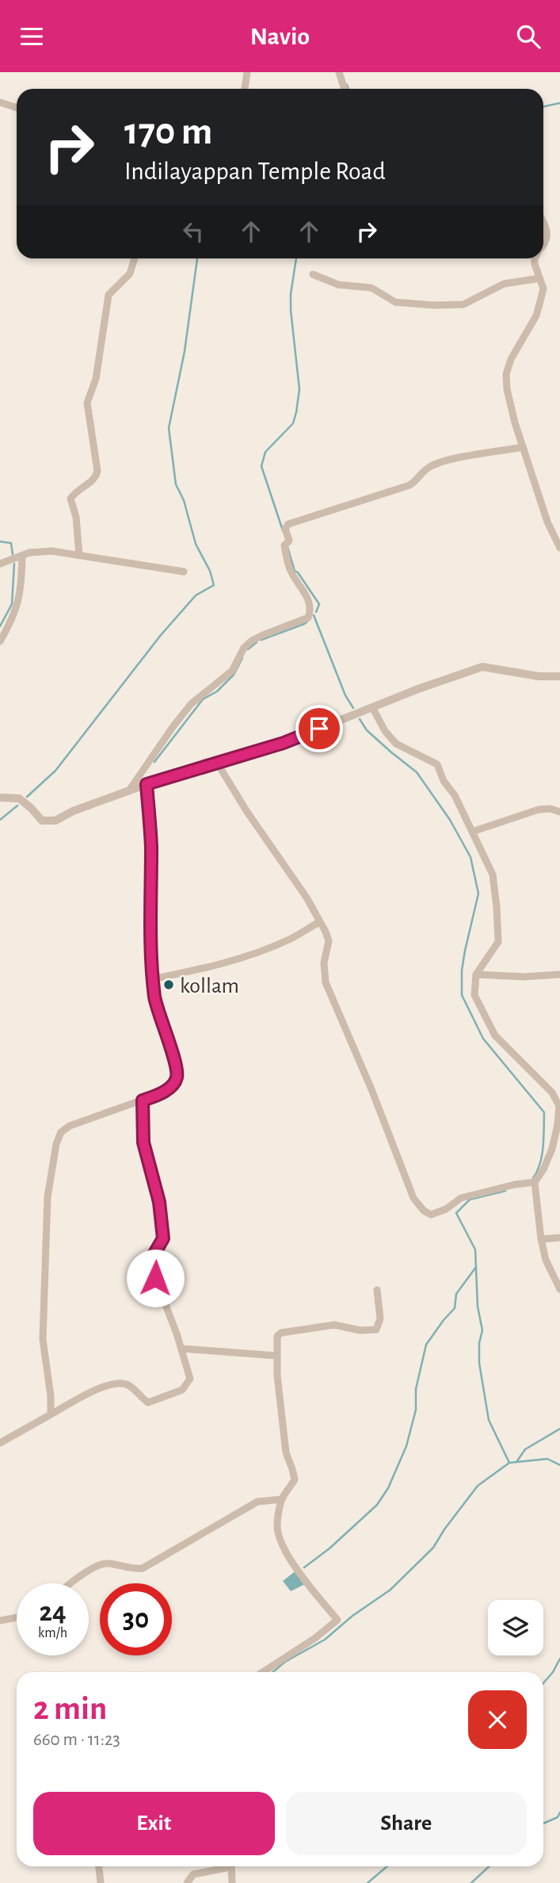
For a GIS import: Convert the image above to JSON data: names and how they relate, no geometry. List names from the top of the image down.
{
  "places": ["kollam"],
  "page": {
    "header": "Navio",
    "turn": ["170 m", "Indilayappan Temple Road"],
    "speed": "24 km/h",
    "limit": "30",
    "heading": ["2 min", "660 m · 11:23"],
    "buttons": ["Exit", "Share"]
  }
}
